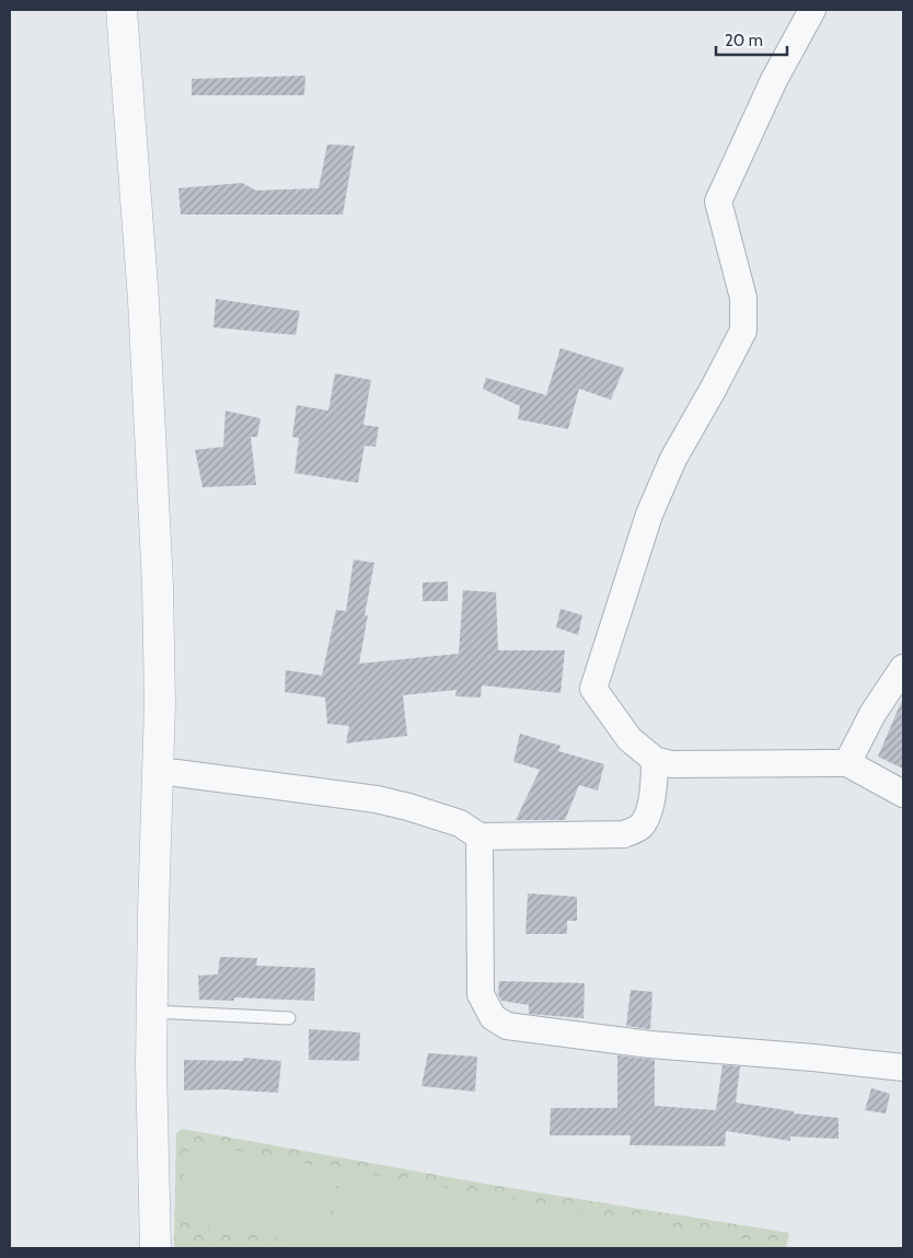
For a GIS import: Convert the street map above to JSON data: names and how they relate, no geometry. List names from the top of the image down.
{
  "scale_bar": "20 m"
}
